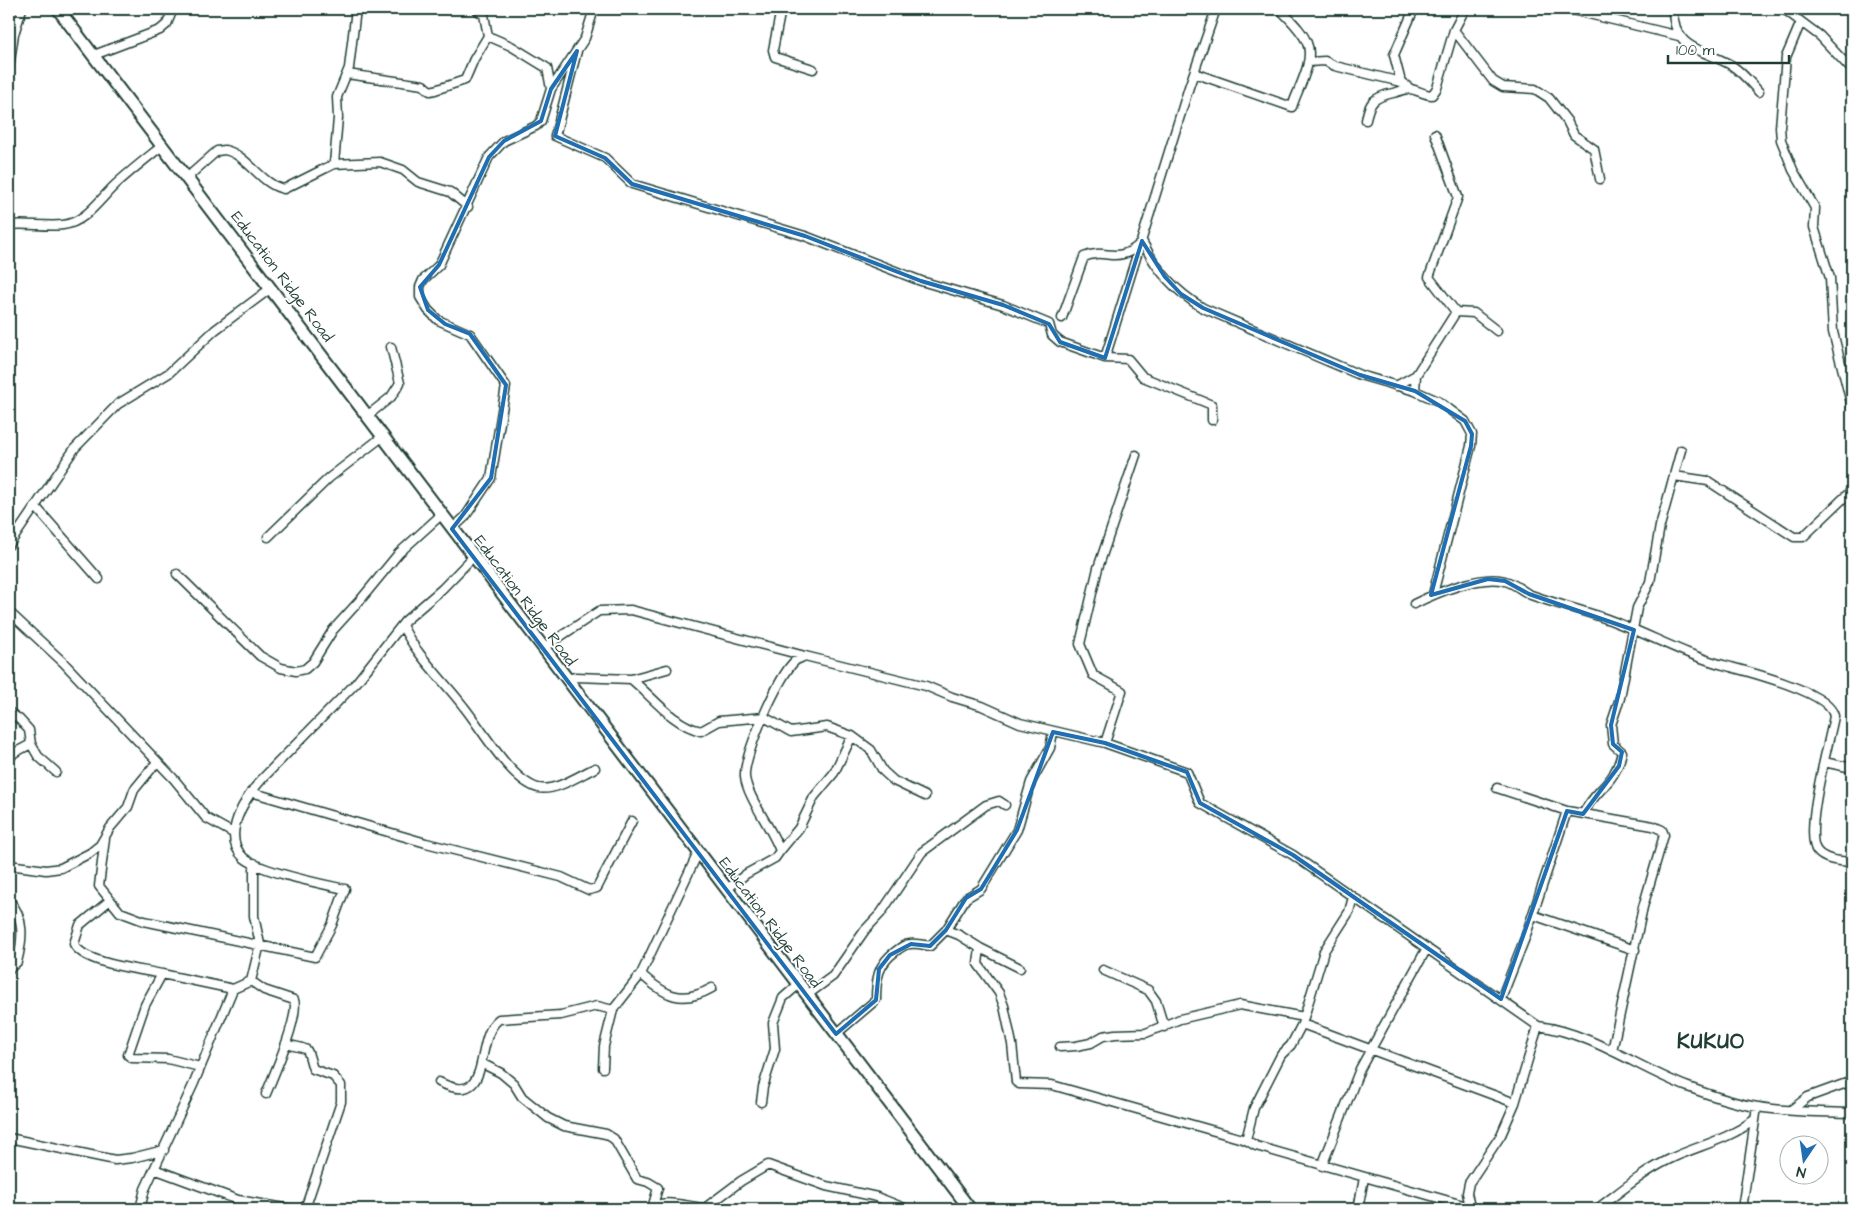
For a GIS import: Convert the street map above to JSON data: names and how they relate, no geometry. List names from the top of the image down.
{
  "streets": {
    "main road": ["Education Ridge Road"]
  },
  "districts": ["KUKUO"],
  "scale_bar": "100 m",
  "north": "bottom"
}
